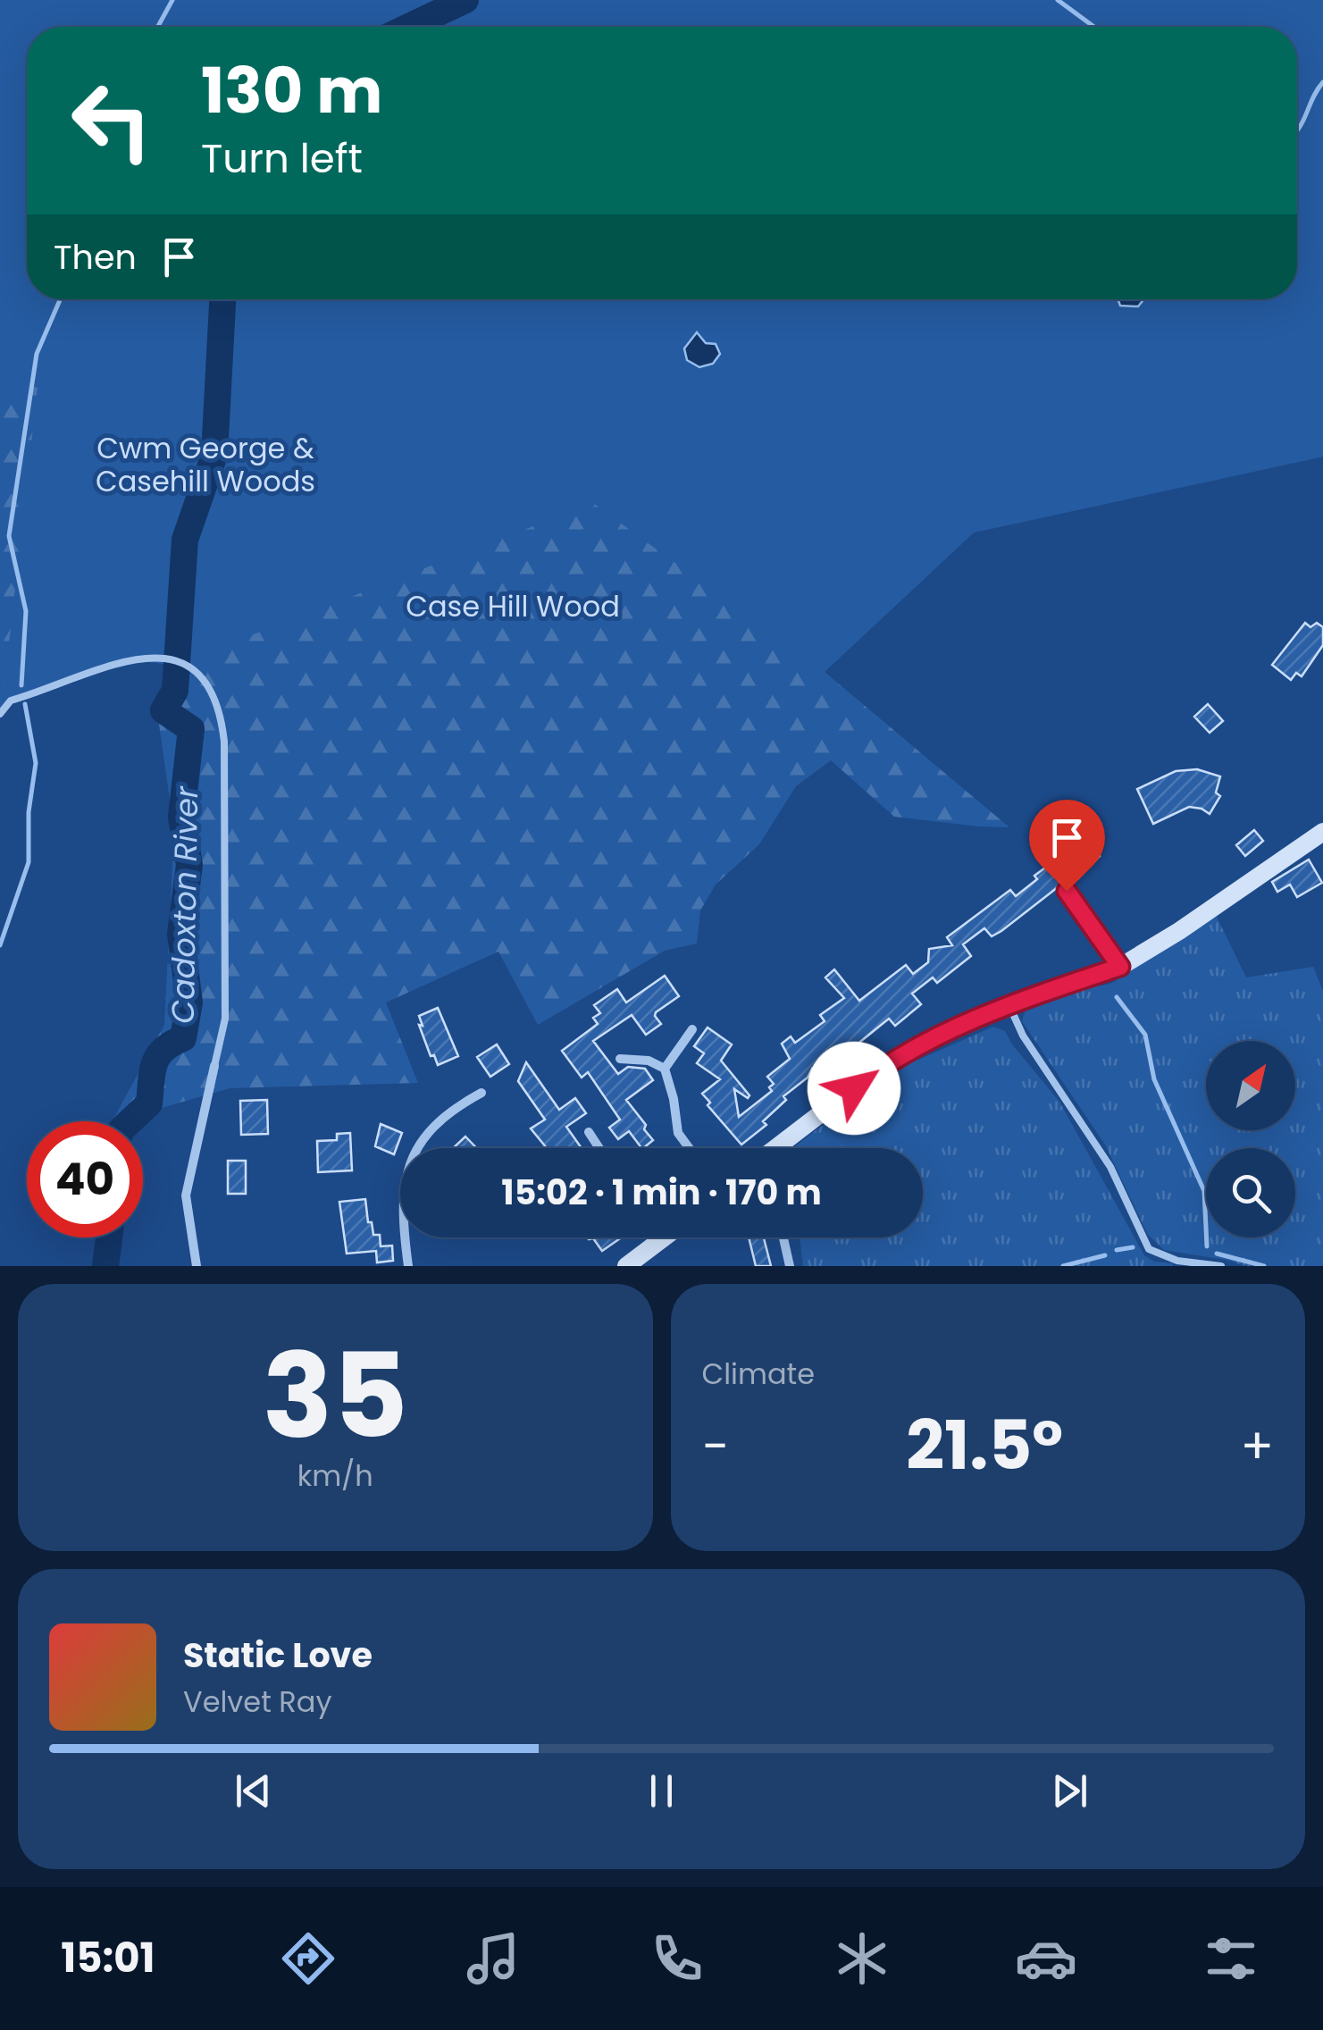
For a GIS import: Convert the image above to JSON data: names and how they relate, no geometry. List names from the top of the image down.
{
  "water": ["Cadoxton River"],
  "parks": ["Cwm George & Casehill Woods", "Case Hill Wood"],
  "north": "top right",
  "page": {
    "turn": ["130 m", "Turn left"],
    "then": "Then",
    "limit": "40",
    "trip": "15:02 · 1 min · 170 m",
    "tile": [
      ["35", "km/h"],
      "Climate"
    ],
    "heat": ["−", "21.5°", "+"],
    "song": ["Static Love", "Velvet Ray"],
    "tabs": "15:01"
  }
}
